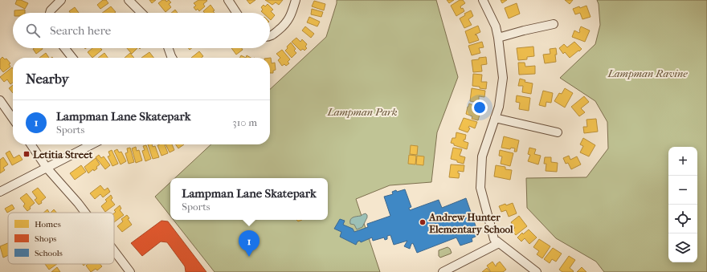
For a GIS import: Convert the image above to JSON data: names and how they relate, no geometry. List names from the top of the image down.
{
  "parks": ["Lampman Ravine", "Lampman Park"],
  "places": {
    "transit": ["Letitia Street"],
    "other": ["Andrew Hunter Elementary School"]
  },
  "legend": ["Homes", "Shops", "Schools"],
  "page": {
    "search": "Search here",
    "heading": "Nearby",
    "list": [
      {
        "mark": "1",
        "name": "Lampman Lane Skatepark",
        "note": "Sports",
        "value": "310 m"
      }
    ],
    "map_buttons": ["+", "−"],
    "popup": ["Lampman Lane Skatepark", "Sports"],
    "pins": "1"
  }
}
